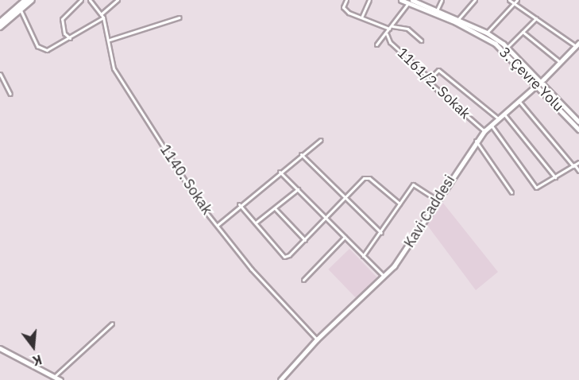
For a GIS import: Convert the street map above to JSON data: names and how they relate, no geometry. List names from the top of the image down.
{
  "streets": {
    "street": [
      "3. Çevre Yolu",
      "1161/2. Sokak",
      "1140. Sokak",
      "Kavi Caddesi"
    ]
  },
  "crossings": [
    ["3. Çevre Yolu", "Kavi Caddesi"],
    ["1161/2. Sokak", "Kavi Caddesi"],
    ["1140. Sokak", "Kavi Caddesi"]
  ],
  "north": "bottom"
}
